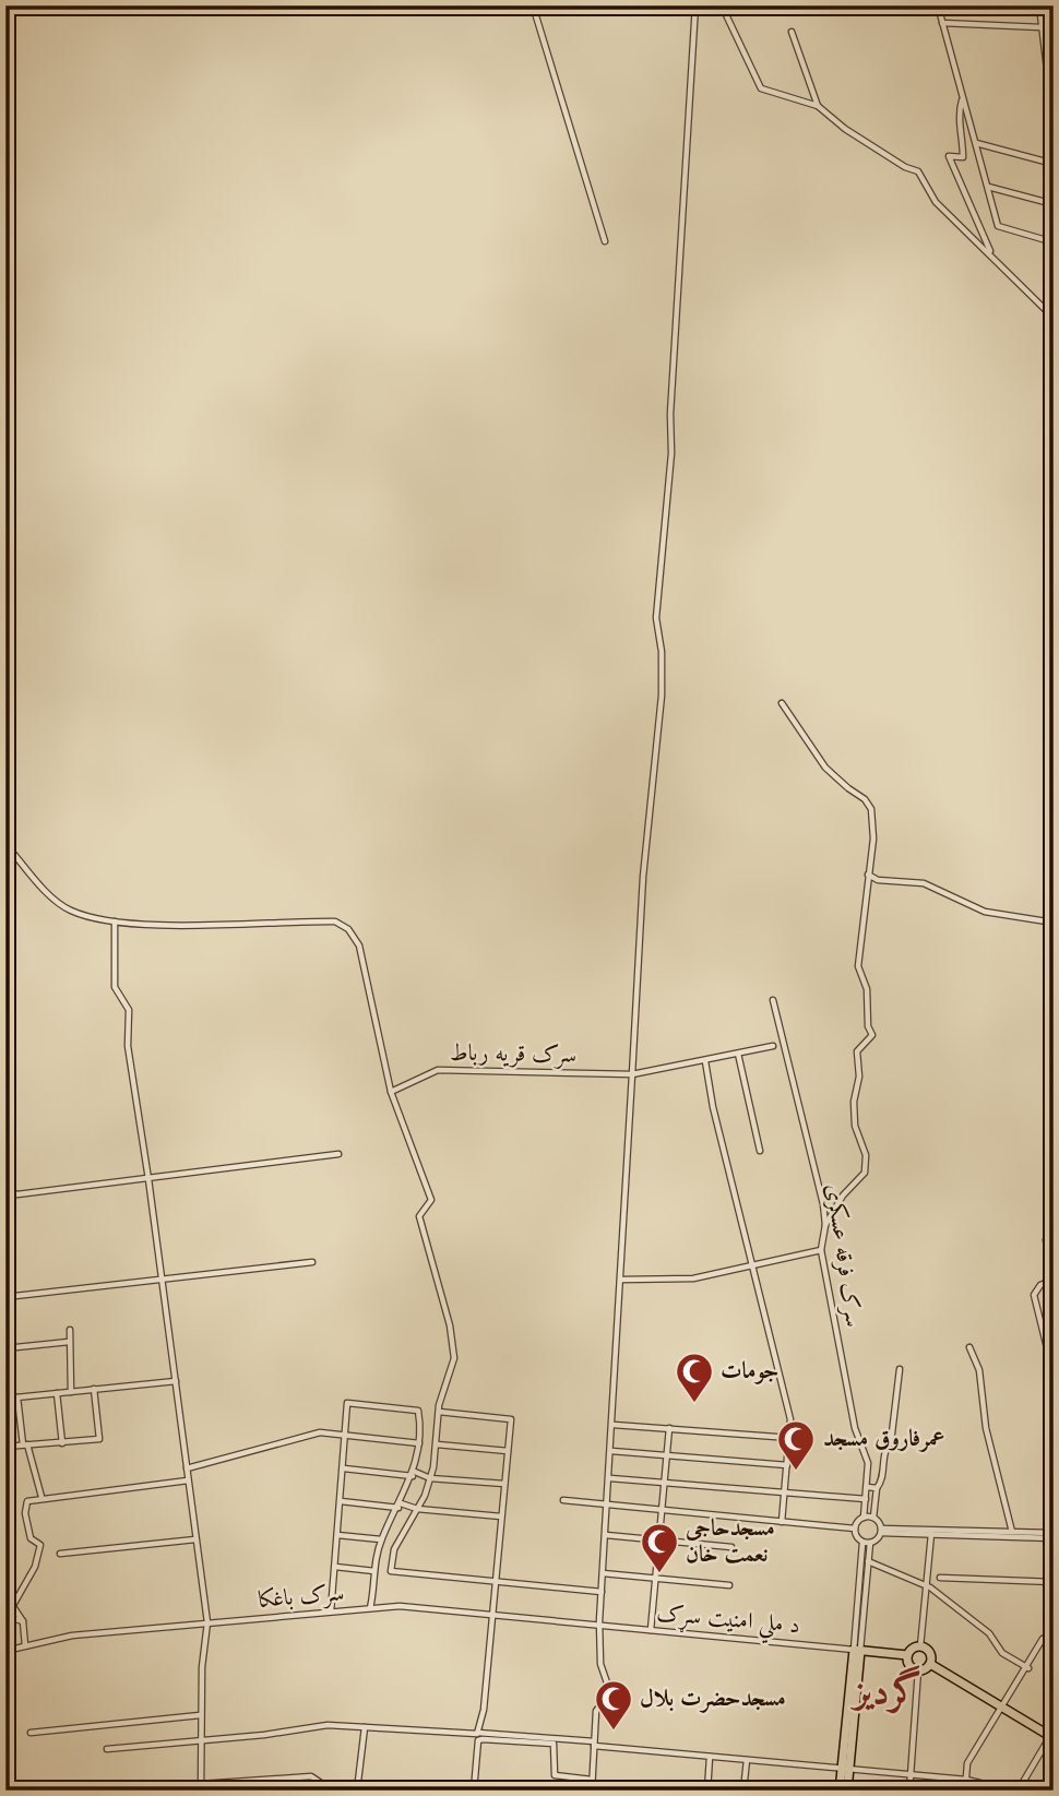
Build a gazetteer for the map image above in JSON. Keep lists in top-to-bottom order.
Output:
{
  "streets": {
    "street": [
      "سرک قریه رباط",
      "سرک فرقه عسکری",
      "سرک باغکا",
      "د ملي امنیت سړک"
    ]
  },
  "crossings": [
    ["سرک باغکا", "د ملي امنیت سړک"]
  ],
  "districts": ["گردیز"],
  "places": {
    "mosque": [
      "جومات",
      "عمرفاروق مسجد",
      "مسجدحاجی نعمت خان",
      "مسجدحضرت بلال"
    ]
  }
}
